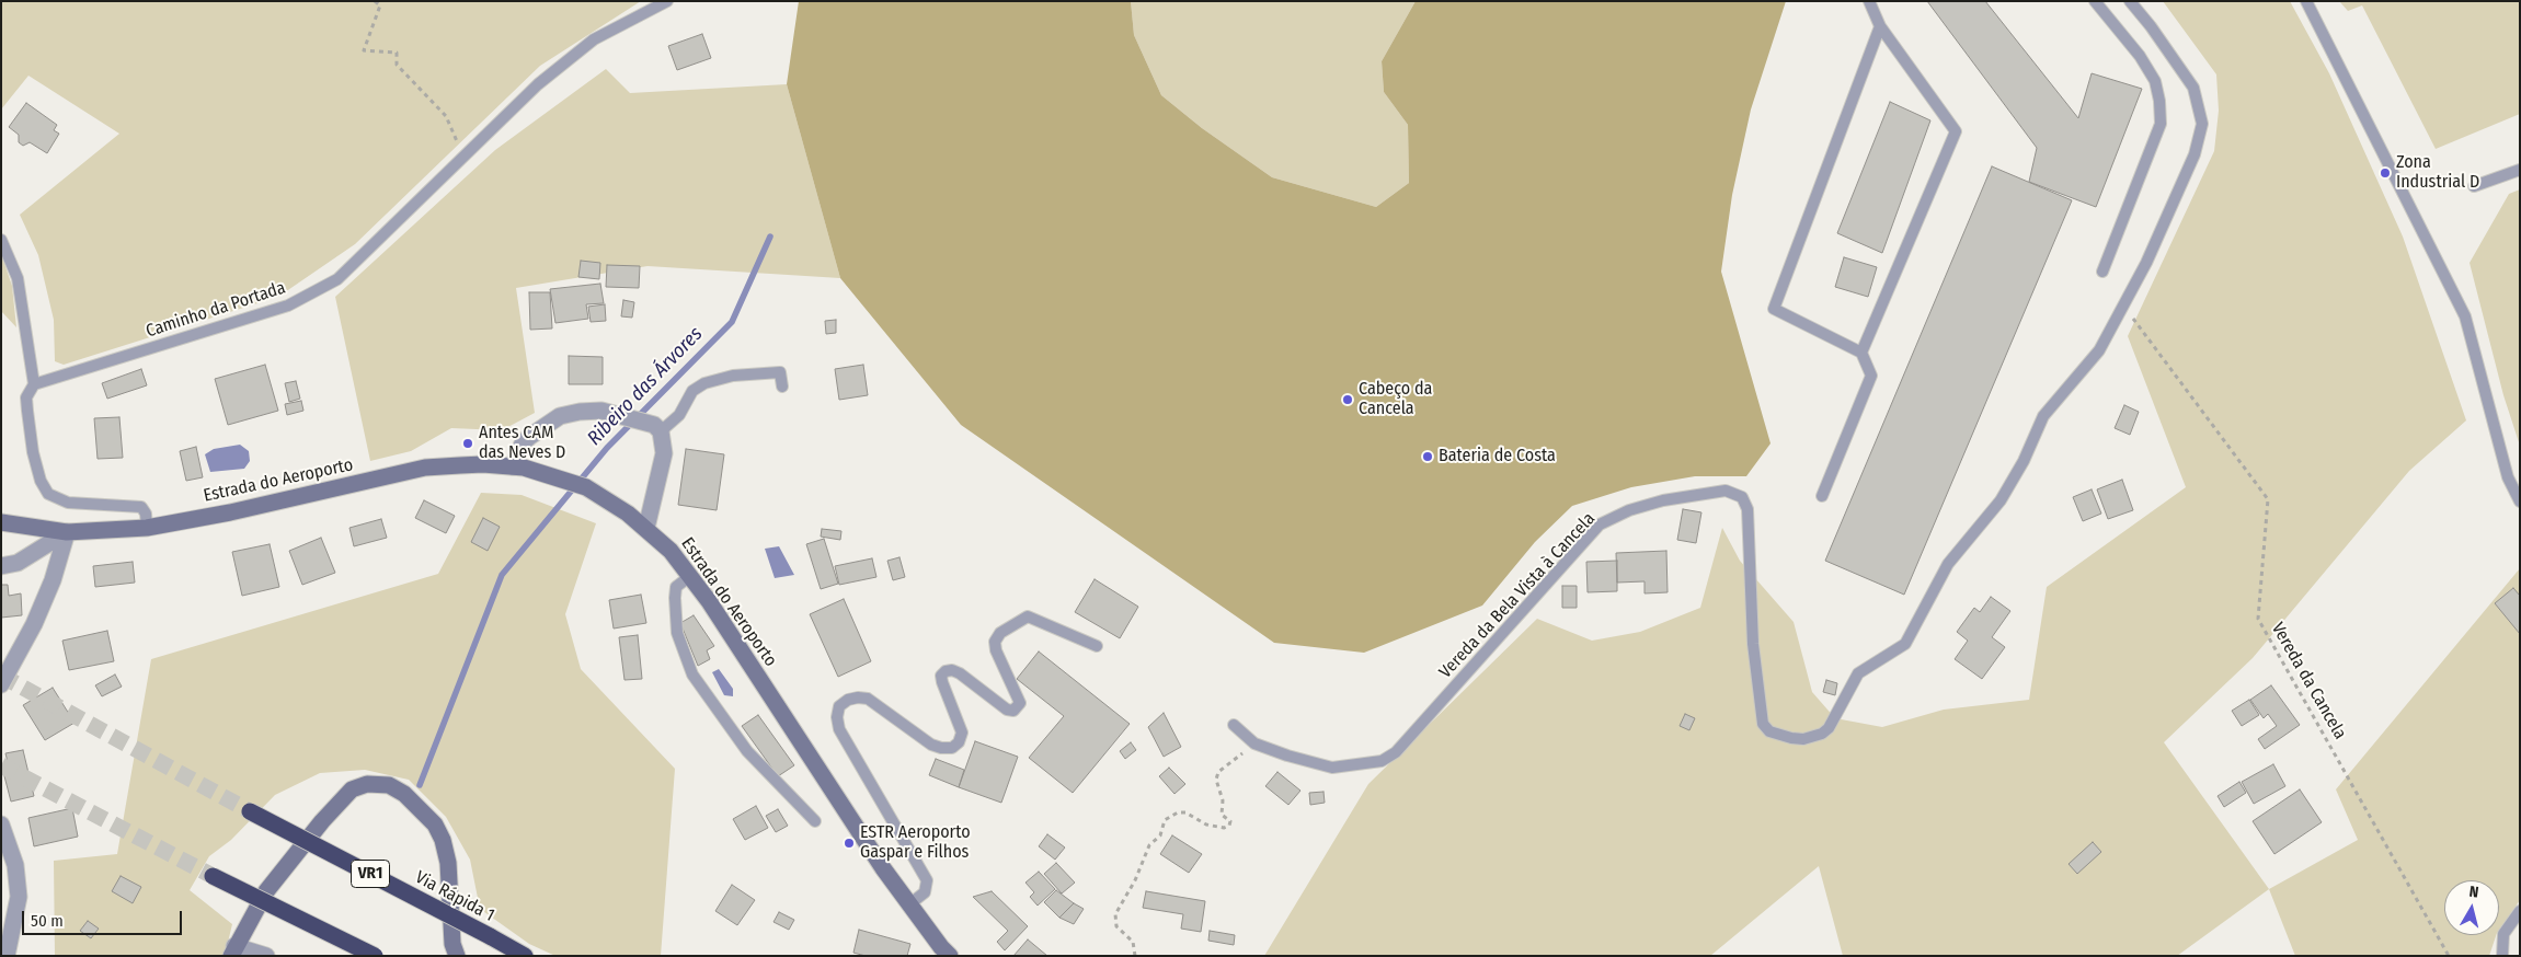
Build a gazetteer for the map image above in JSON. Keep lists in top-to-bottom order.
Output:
{
  "streets": {
    "highway": ["VR1", "Via Rápida 1"],
    "main road": ["Estrada do Aeroporto"],
    "lane": ["Caminho da Portada", "Vereda da Bela Vista à Cancela"],
    "path": ["Vereda da Cancela"]
  },
  "crossings": [
    ["Vereda da Bela Vista à Cancela", "Vereda da Cancela"]
  ],
  "water": ["Ribeiro das Árvores"],
  "places": [
    "Zona Industrial D",
    "Cabeço da Cancela",
    "Antes CAM das Neves D",
    "Bateria de Costa",
    "ESTR Aeroporto Gaspar e Filhos"
  ],
  "scale_bar": "50 m",
  "north": "top"
}
